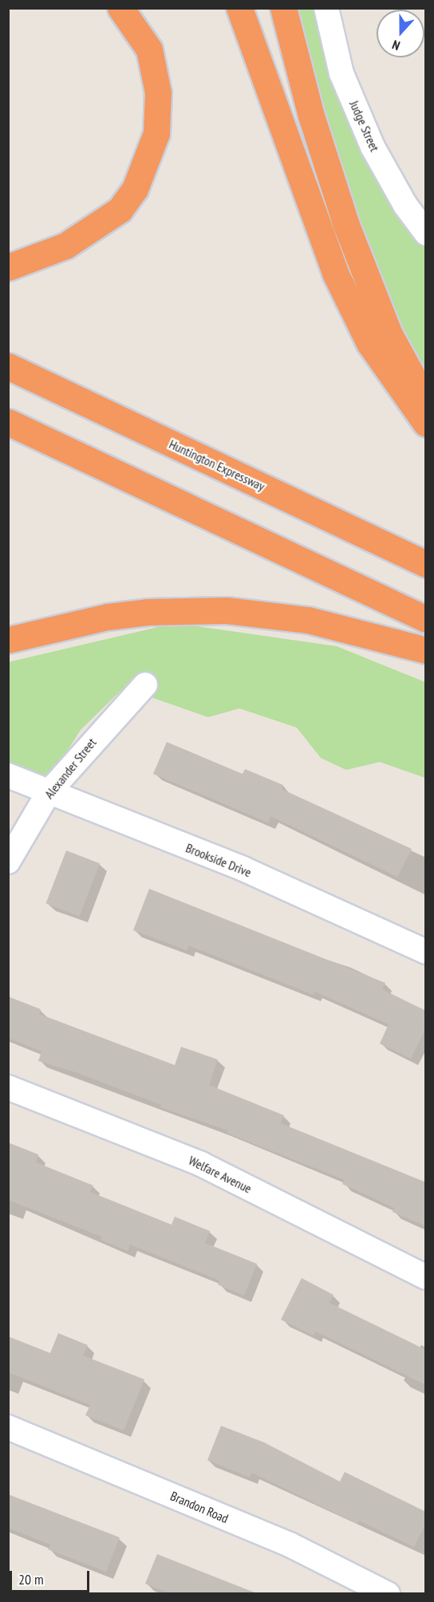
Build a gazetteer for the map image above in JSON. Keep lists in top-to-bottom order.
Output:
{
  "streets": {
    "highway": ["Huntington Expressway"],
    "street": [
      "Judge Street",
      "Alexander Street",
      "Brookside Drive",
      "Welfare Avenue",
      "Brandon Road"
    ]
  },
  "crossings": [
    ["Alexander Street", "Brookside Drive"]
  ],
  "scale_bar": "20 m",
  "north": "bottom"
}
